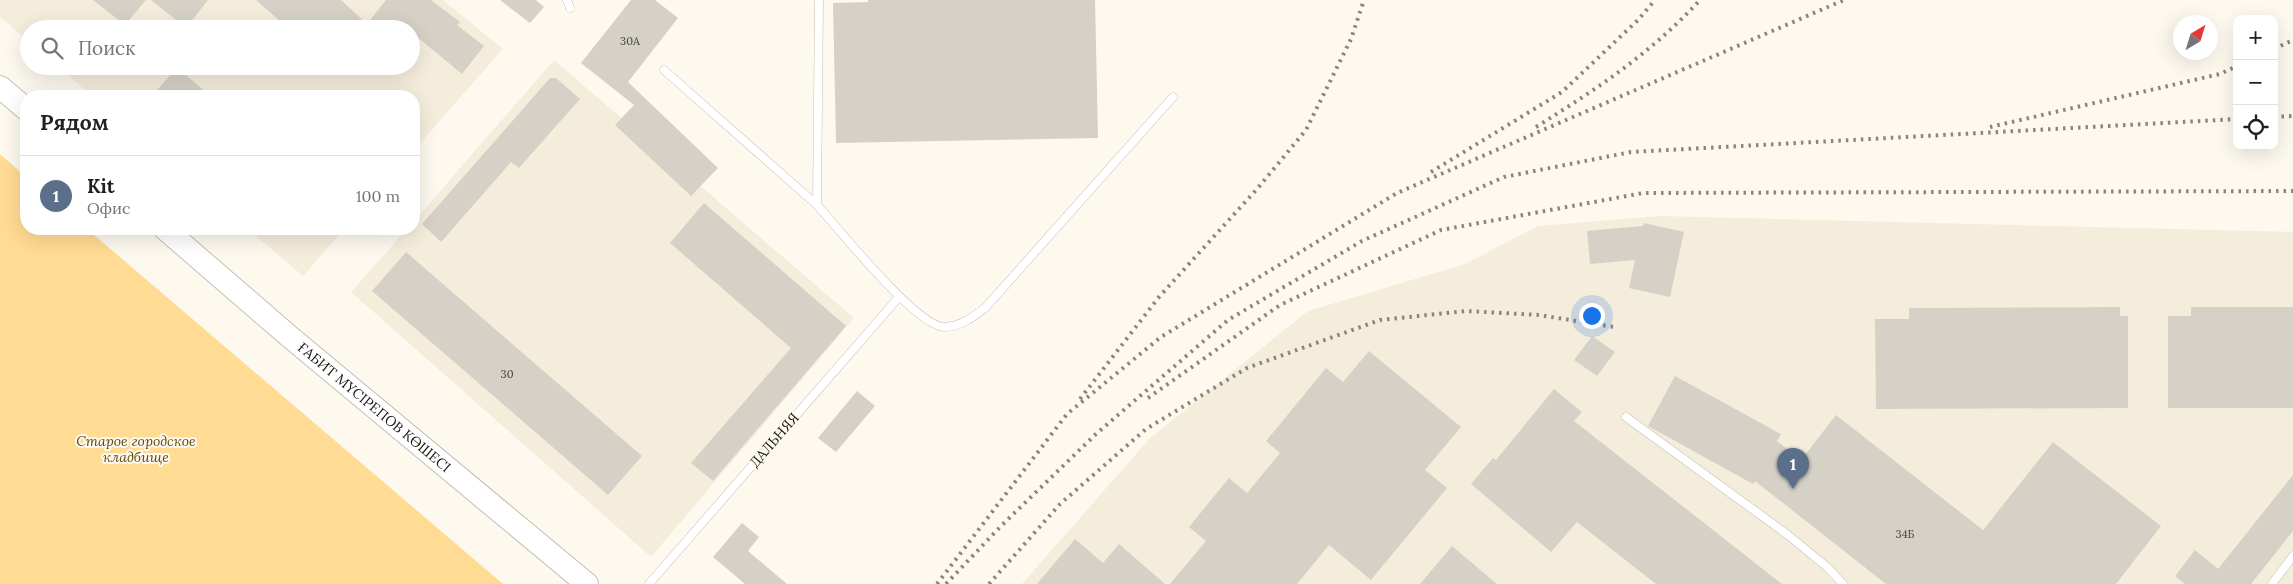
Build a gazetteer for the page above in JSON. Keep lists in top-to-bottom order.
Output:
{
  "streets": {
    "main road": ["ҒАБИТ МҮСІРЕПОВ КӨШЕСІ"],
    "lane": ["ДАЛЬНЯЯ"]
  },
  "parks": ["Старое городское кладбище"],
  "house_numbers": ["30А", "30", "34Б"],
  "north": "top right",
  "page": {
    "map_buttons": ["+", "−"],
    "search": "Поиск",
    "heading": "Рядом",
    "list": [
      {
        "mark": "1",
        "name": "Kit",
        "note": "Офис",
        "value": "100 m"
      }
    ],
    "pins": "1"
  }
}
